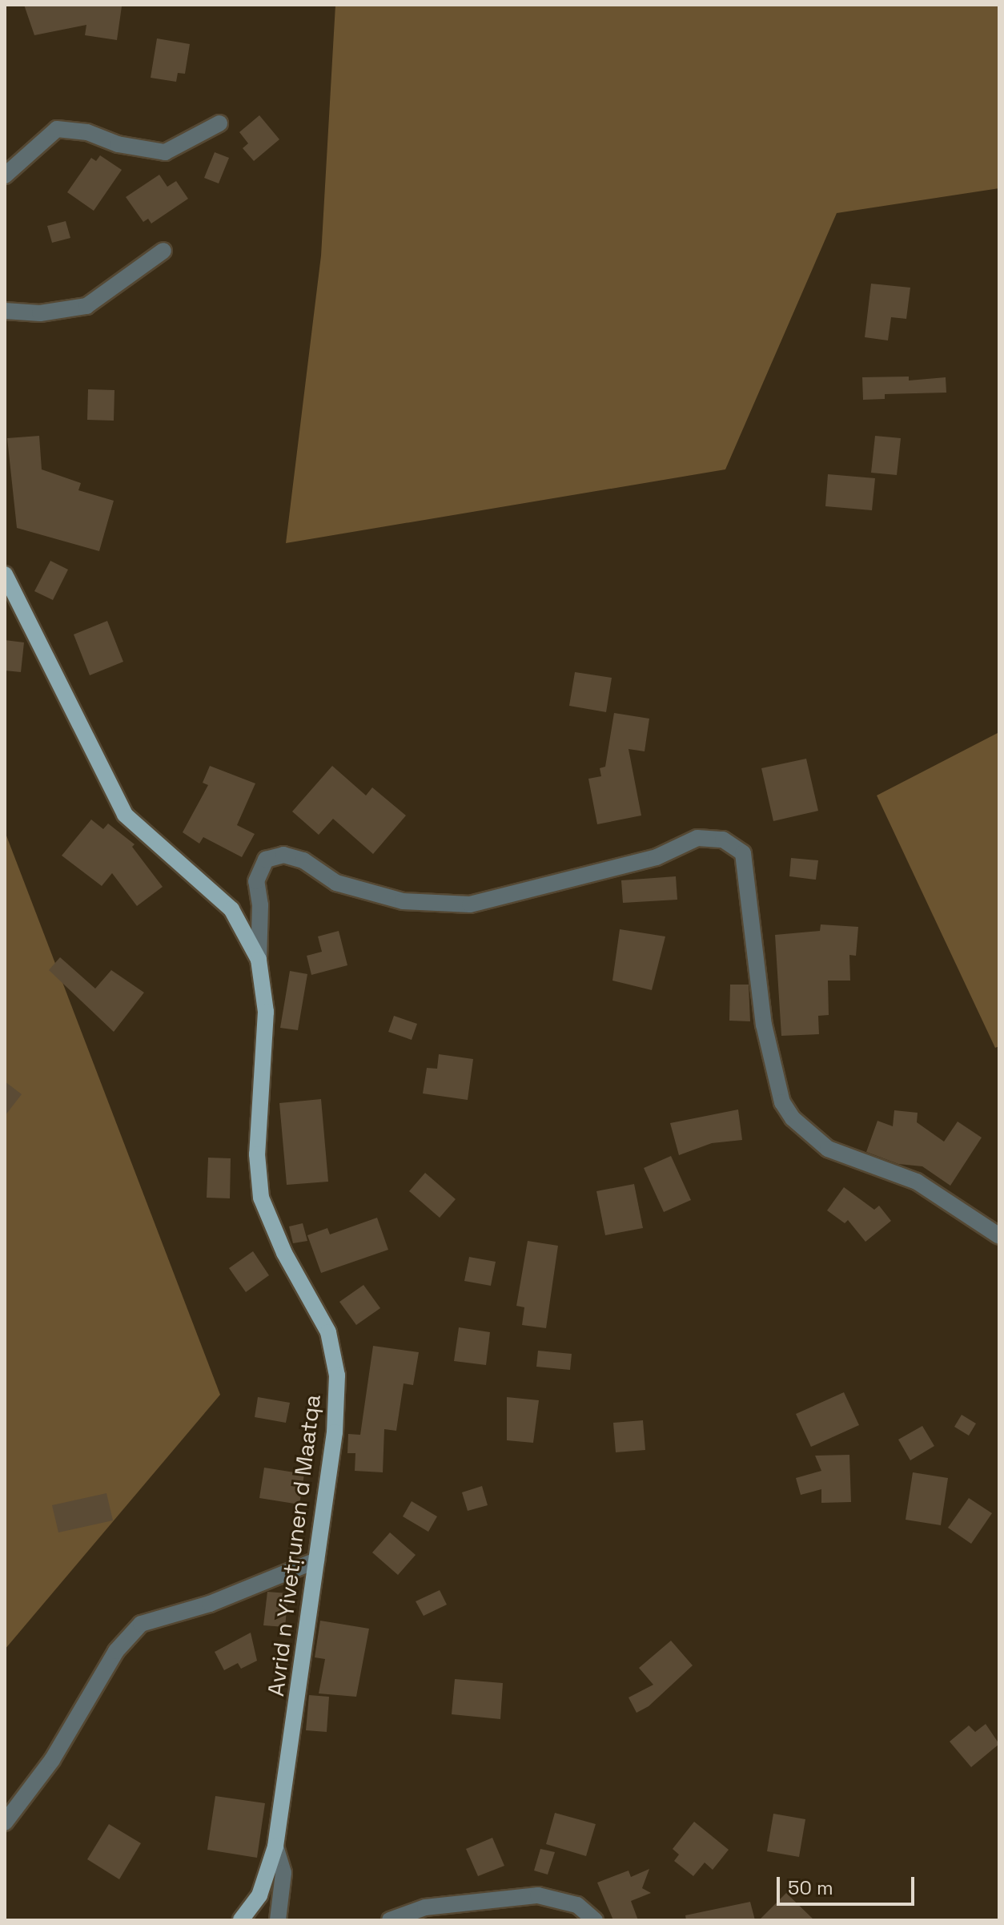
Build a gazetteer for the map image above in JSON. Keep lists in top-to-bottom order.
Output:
{
  "streets": {
    "main road": ["Avrid n Yivetṛunen d Maatqa"]
  },
  "scale_bar": "50 m"
}
